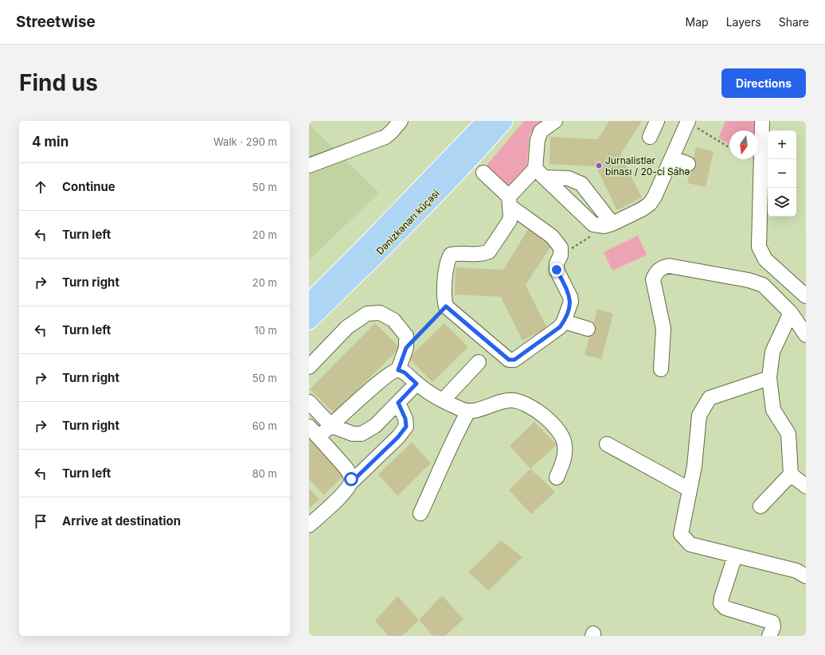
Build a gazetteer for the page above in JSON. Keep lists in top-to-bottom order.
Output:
{
  "streets": {
    "highway": ["Dənizkənarı küçəsi"]
  },
  "places": ["Jurnalistlər binası / 20-ci Sahə"],
  "north": "bottom",
  "page": {
    "header": "Streetwise",
    "nav": ["Map", "Layers", "Share"],
    "buttons": "Directions",
    "title": "Find us",
    "heading": ["4 min", "Walk · 290 m"],
    "map_buttons": ["+", "−"],
    "list": [
      ["Continue", "50 m"],
      ["Turn left", "20 m"],
      ["Turn right", "20 m"],
      ["Turn left", "10 m"],
      ["Turn right", "50 m"],
      ["Turn right", "60 m"],
      ["Turn left", "80 m"],
      "Arrive at destination"
    ]
  }
}
